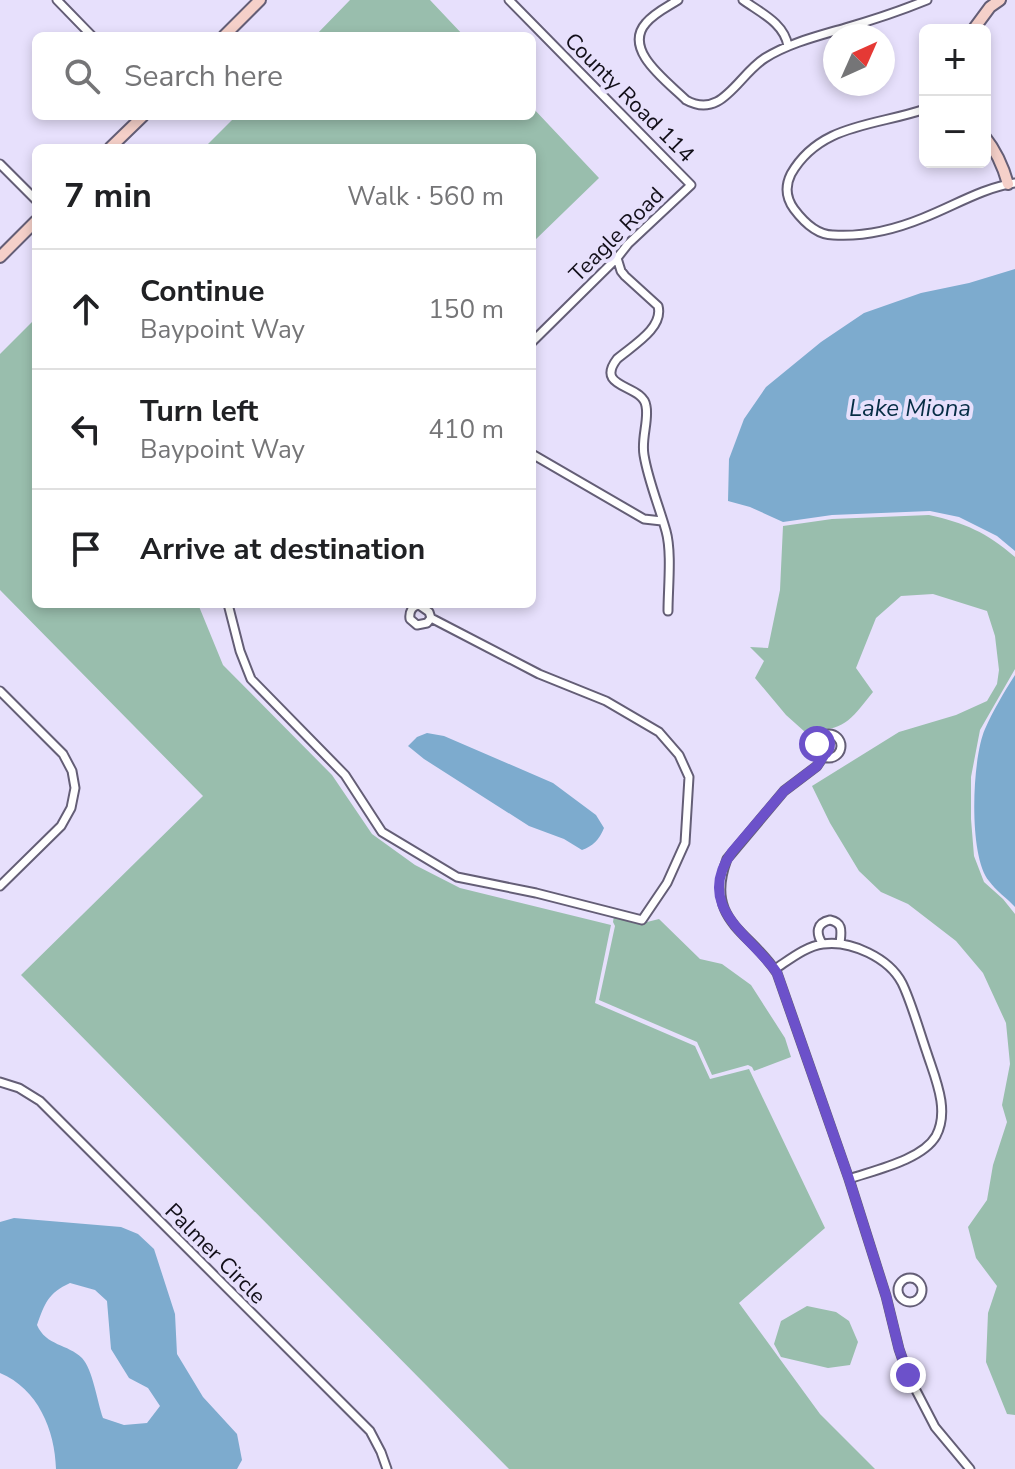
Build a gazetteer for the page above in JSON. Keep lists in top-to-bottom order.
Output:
{
  "streets": {
    "street": ["County Road 114", "Teagle Road", "Palmer Circle"]
  },
  "crossings": [
    ["County Road 114", "Teagle Road"]
  ],
  "water": ["Lake Miona"],
  "north": "top right",
  "page": {
    "map_buttons": ["+", "−"],
    "search": "Search here",
    "heading": ["7 min", "Walk · 560 m"],
    "list": [
      ["Continue", "Baypoint Way", "150 m"],
      ["Turn left", "Baypoint Way", "410 m"],
      "Arrive at destination"
    ]
  }
}
